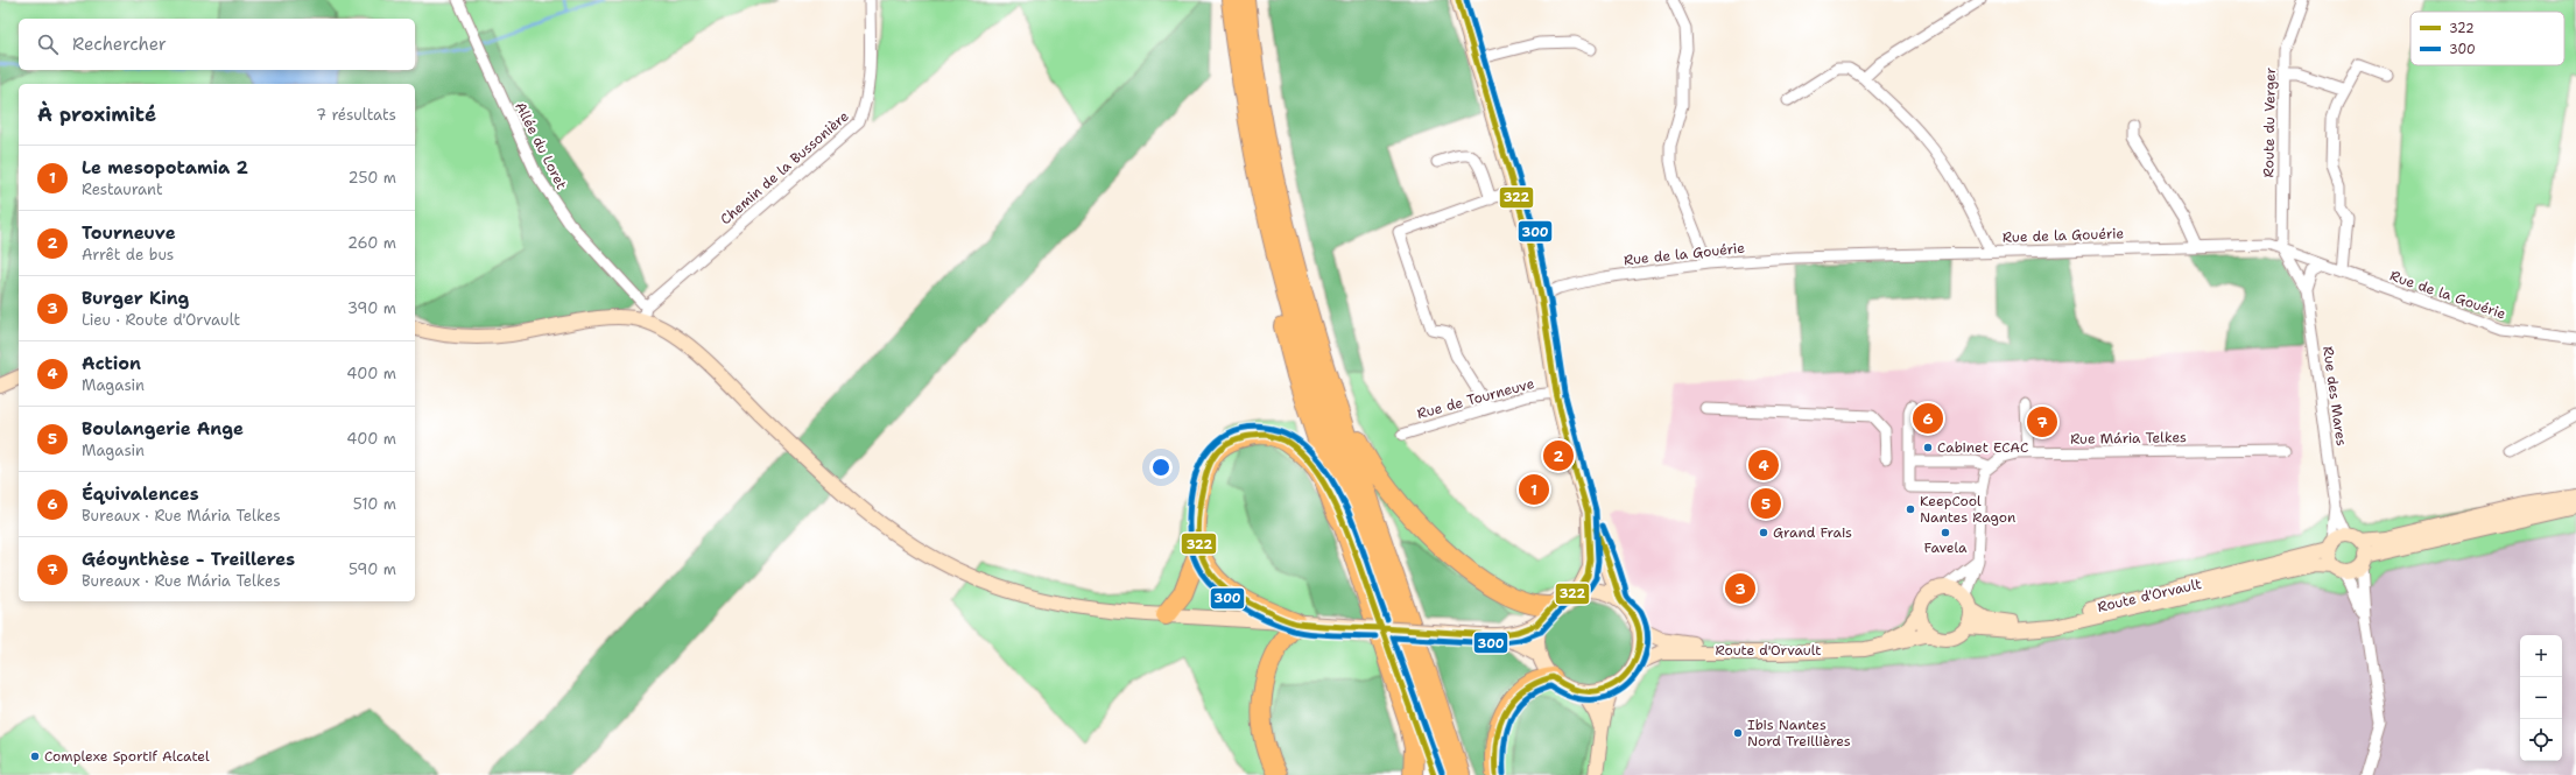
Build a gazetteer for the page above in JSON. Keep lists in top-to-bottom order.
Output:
{
  "streets": {
    "street": [
      "Route du Verger",
      "Allée du Loret",
      "Chemin de la Bussonière",
      "Rue de la Gouérie",
      "Rue des Mares",
      "Rue de Tourneuve",
      "Rue Mária Telkes",
      "Route d'Orvault"
    ]
  },
  "crossings": [
    ["Route du Verger", "Rue de la Gouérie"],
    ["Route du Verger", "Rue des Mares"],
    ["Allée du Loret", "Chemin de la Bussonière"],
    ["Rue de la Gouérie", "Rue des Mares"],
    ["Rue des Mares", "Route d'Orvault"]
  ],
  "places": [
    "Cabinet ECAC",
    "KeepCool Nantes Ragon",
    "Grand Frais",
    "Favela",
    "Ibis Nantes Nord Treillières",
    "Complexe Sportif Alcatel"
  ],
  "lines": ["transit line 322", "transit line 300"],
  "legend": ["322", "300"],
  "page": {
    "search": "Rechercher",
    "heading": ["À proximité", "7 résultats"],
    "list": [
      {
        "mark": "1",
        "name": "Le mesopotamia 2",
        "note": "Restaurant",
        "value": "250 m"
      },
      {
        "mark": "2",
        "name": "Tourneuve",
        "note": "Arrêt de bus",
        "value": "260 m"
      },
      {
        "mark": "3",
        "name": "Burger King",
        "note": "Lieu · Route d'Orvault",
        "value": "390 m"
      },
      {
        "mark": "4",
        "name": "Action",
        "note": "Magasin",
        "value": "400 m"
      },
      {
        "mark": "5",
        "name": "Boulangerie Ange",
        "note": "Magasin",
        "value": "400 m"
      },
      {
        "mark": "6",
        "name": "Équivalences",
        "note": "Bureaux · Rue Mária Telkes",
        "value": "510 m"
      },
      {
        "mark": "7",
        "name": "Géoynthèse - Treilleres",
        "note": "Bureaux · Rue Mária Telkes",
        "value": "590 m"
      }
    ],
    "pins": [
      "6",
      "7",
      "2",
      "4",
      "1",
      "5",
      "3"
    ],
    "map_buttons": ["+", "−"]
  }
}
